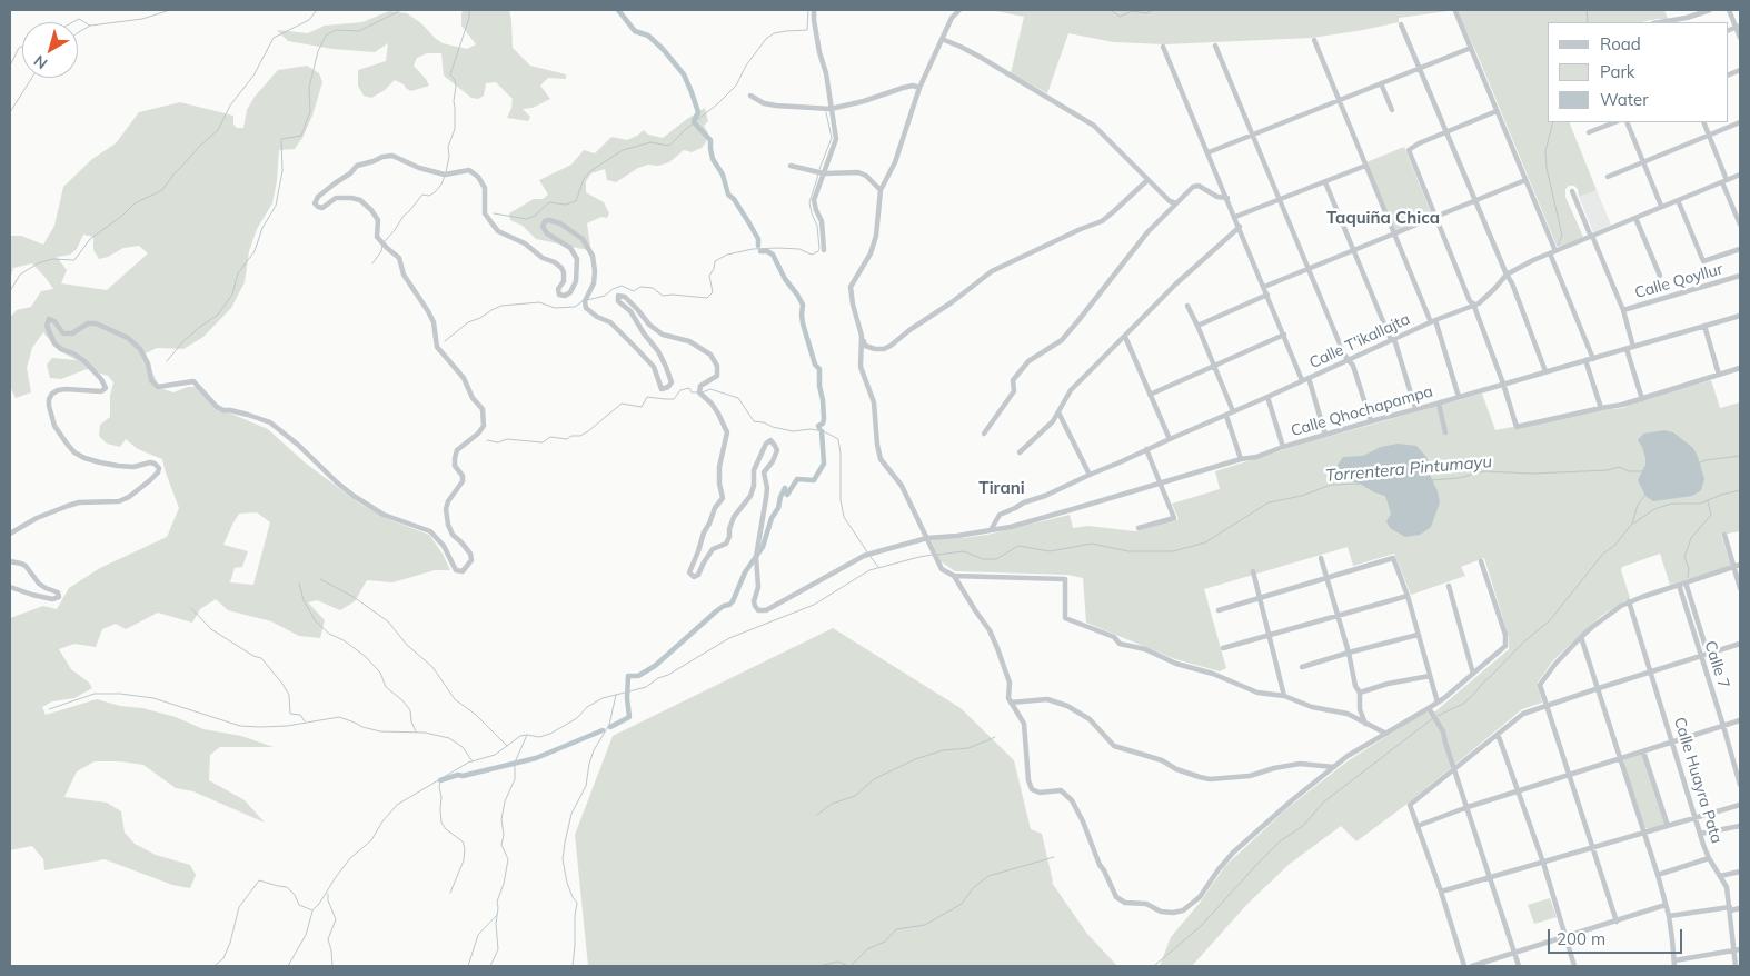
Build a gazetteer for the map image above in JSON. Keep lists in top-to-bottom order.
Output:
{
  "streets": {
    "street": [
      "Calle Qoyllur",
      "Calle T'ikallajta",
      "Calle Qhochapampa",
      "Calle 7",
      "Calle Huayra Pata"
    ]
  },
  "crossings": [
    ["Calle T'ikallajta", "Calle Qhochapampa"]
  ],
  "districts": ["Taquiña Chica", "Tirani"],
  "water": ["Torrentera Pintumayu"],
  "legend": ["Road", "Park", "Water"],
  "scale_bar": "200 m",
  "north": "bottom left"
}
